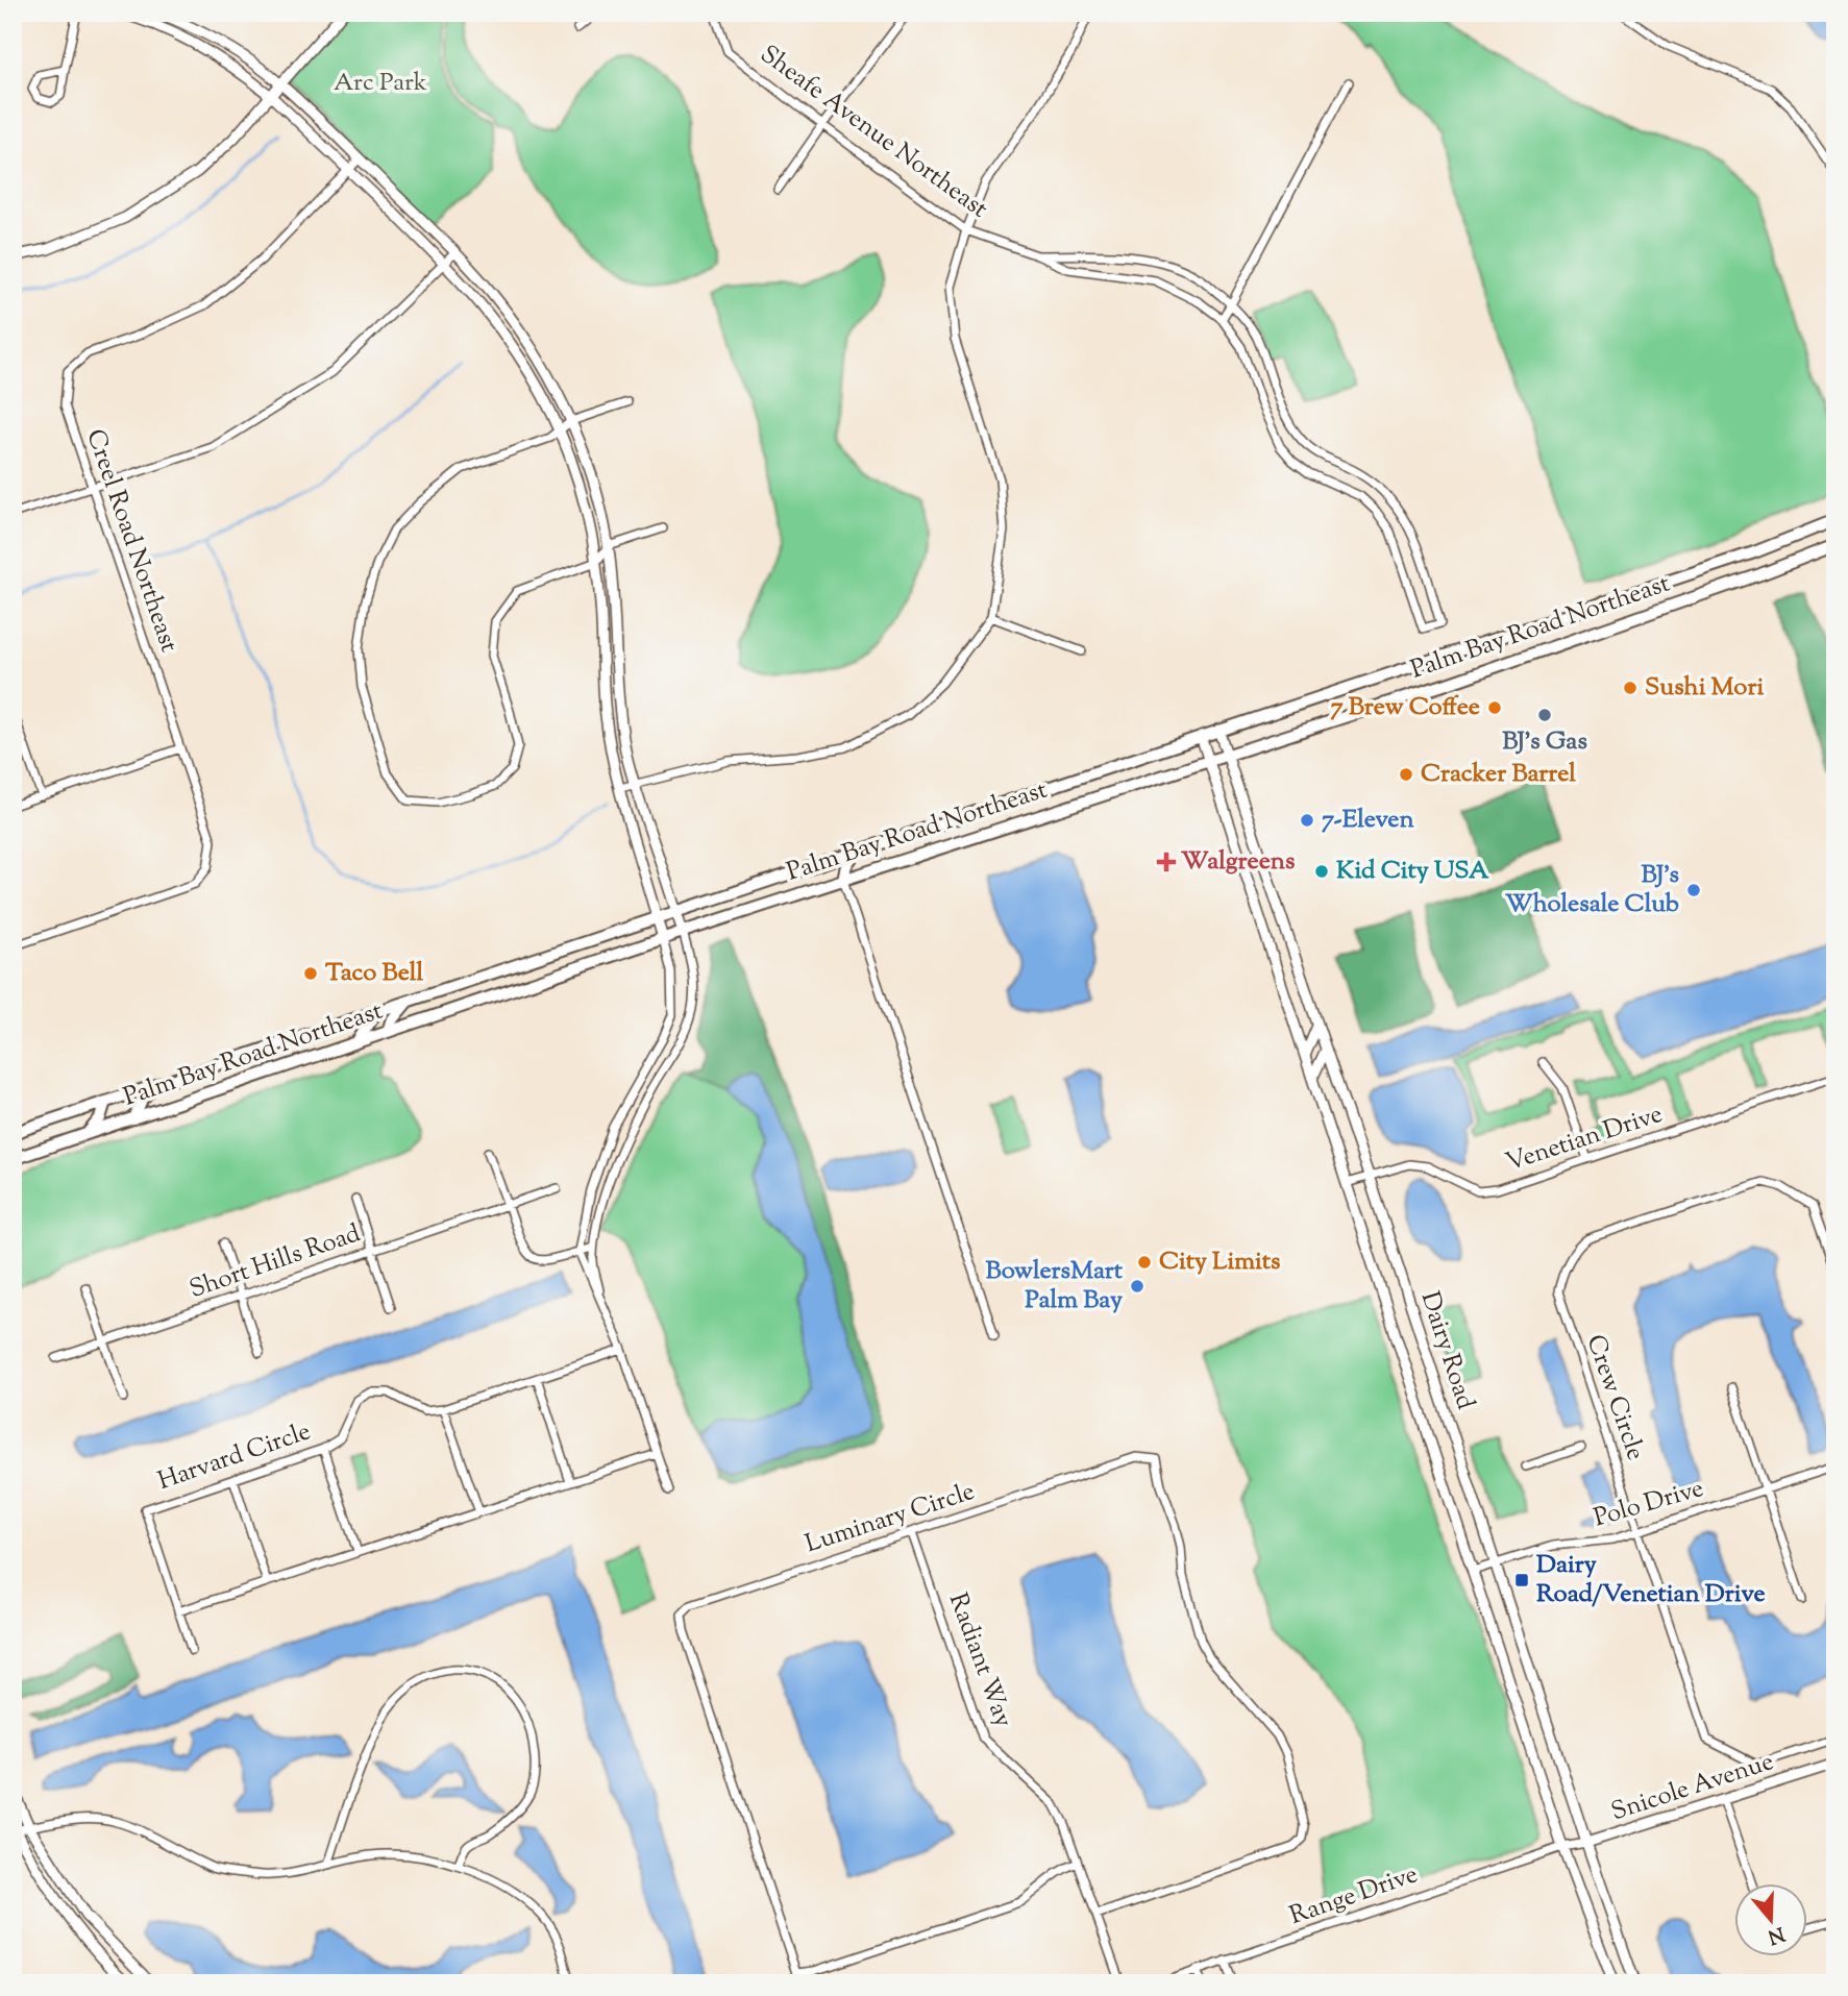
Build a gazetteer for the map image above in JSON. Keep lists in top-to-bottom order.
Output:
{
  "streets": {
    "main road": ["Palm Bay Road Northeast"],
    "street": [
      "Sheafe Avenue Northeast",
      "Creel Road Northeast",
      "Venetian Drive",
      "Short Hills Road",
      "Dairy Road",
      "Crew Circle",
      "Harvard Circle",
      "Polo Drive",
      "Luminary Circle",
      "Radiant Way",
      "Snicole Avenue",
      "Range Drive"
    ]
  },
  "crossings": [
    ["Palm Bay Road Northeast", "Dairy Road"],
    ["Venetian Drive", "Dairy Road"],
    ["Dairy Road", "Polo Drive"],
    ["Dairy Road", "Snicole Avenue"],
    ["Dairy Road", "Range Drive"],
    ["Crew Circle", "Polo Drive"],
    ["Luminary Circle", "Radiant Way"],
    ["Snicole Avenue", "Range Drive"]
  ],
  "parks": ["Arc Park"],
  "places": {
    "other": [
      "Sushi Mori",
      "7 Brew Coffee",
      "BJ's Gas",
      "Cracker Barrel",
      "7-Eleven",
      "Kid City USA",
      "BJ's Wholesale Club",
      "Taco Bell",
      "City Limits",
      "BowlersMart Palm Bay"
    ],
    "health": ["Walgreens"],
    "transit": ["Dairy Road/Venetian Drive"]
  },
  "north": "bottom"
}
